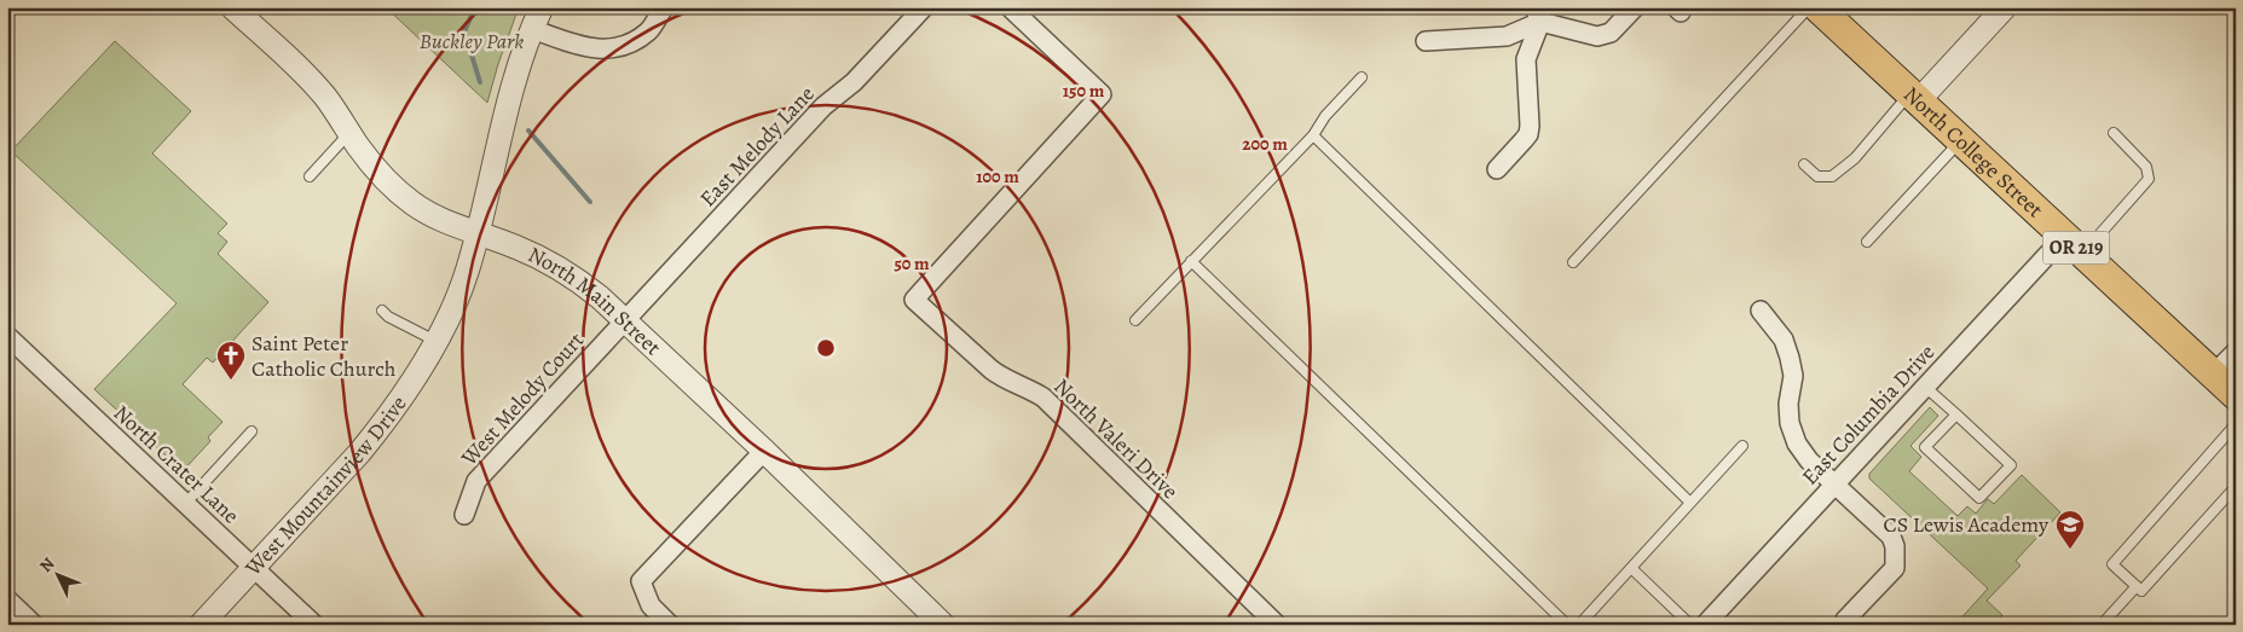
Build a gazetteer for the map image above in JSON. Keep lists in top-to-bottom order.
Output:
{
  "streets": {
    "main road": ["North College Street", "OR 219"],
    "street": [
      "East Melody Lane",
      "North Main Street",
      "West Melody Court",
      "East Columbia Drive",
      "North Valeri Drive",
      "North Crater Lane",
      "West Mountainview Drive"
    ]
  },
  "crossings": [
    ["East Melody Lane", "North Main Street"],
    ["East Melody Lane", "West Melody Court"],
    ["North College Street", "East Columbia Drive"],
    ["North Main Street", "West Melody Court"],
    ["North Main Street", "West Mountainview Drive"],
    ["North Crater Lane", "West Mountainview Drive"]
  ],
  "parks": ["Buckley Park"],
  "places": {
    "church": ["Saint Peter Catholic Church"],
    "school or university": ["CS Lewis Academy"]
  },
  "north": "top left",
  "rings": [
    "150 m",
    "200 m",
    "100 m",
    "50 m"
  ]
}
